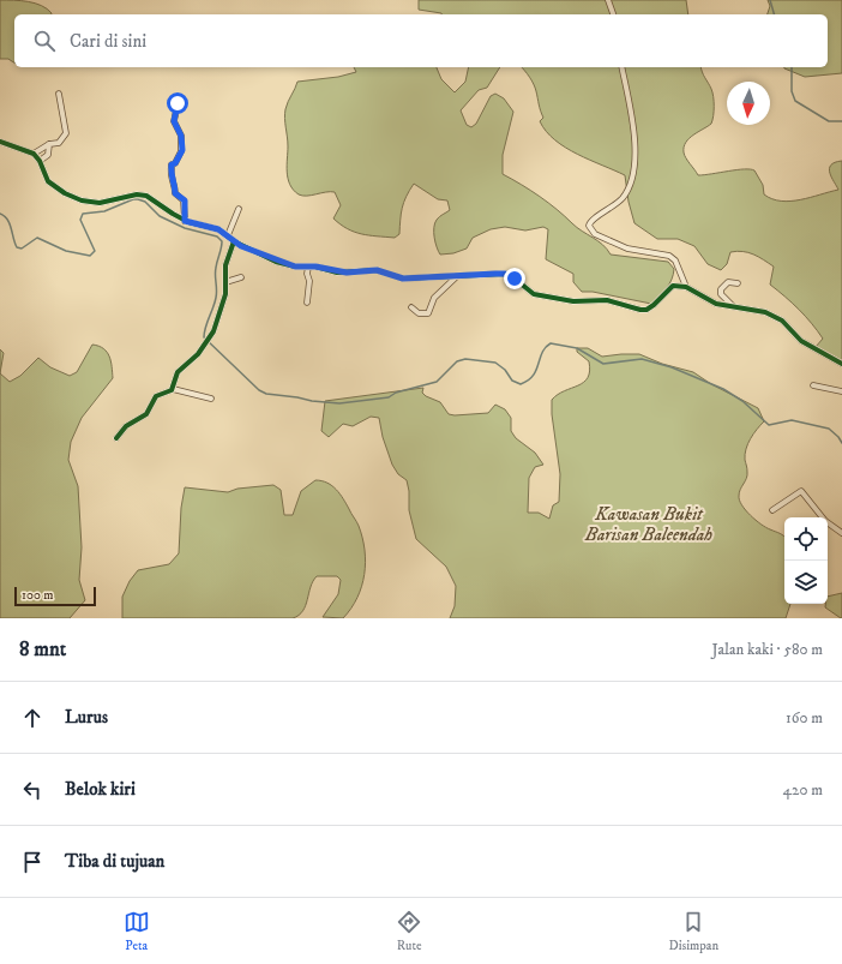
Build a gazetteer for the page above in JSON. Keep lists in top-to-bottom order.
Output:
{
  "parks": ["Kawasan Bukit Barisan Baleendah"],
  "scale_bar": "100 m",
  "north": "bottom",
  "page": {
    "search": "Cari di sini",
    "scale": "100 m",
    "heading": ["8 mnt", "Jalan kaki · 580 m"],
    "list": [
      ["Lurus", "160 m"],
      ["Belok kiri", "420 m"],
      "Tiba di tujuan"
    ],
    "nav": ["Peta", "Rute", "Disimpan"]
  }
}
